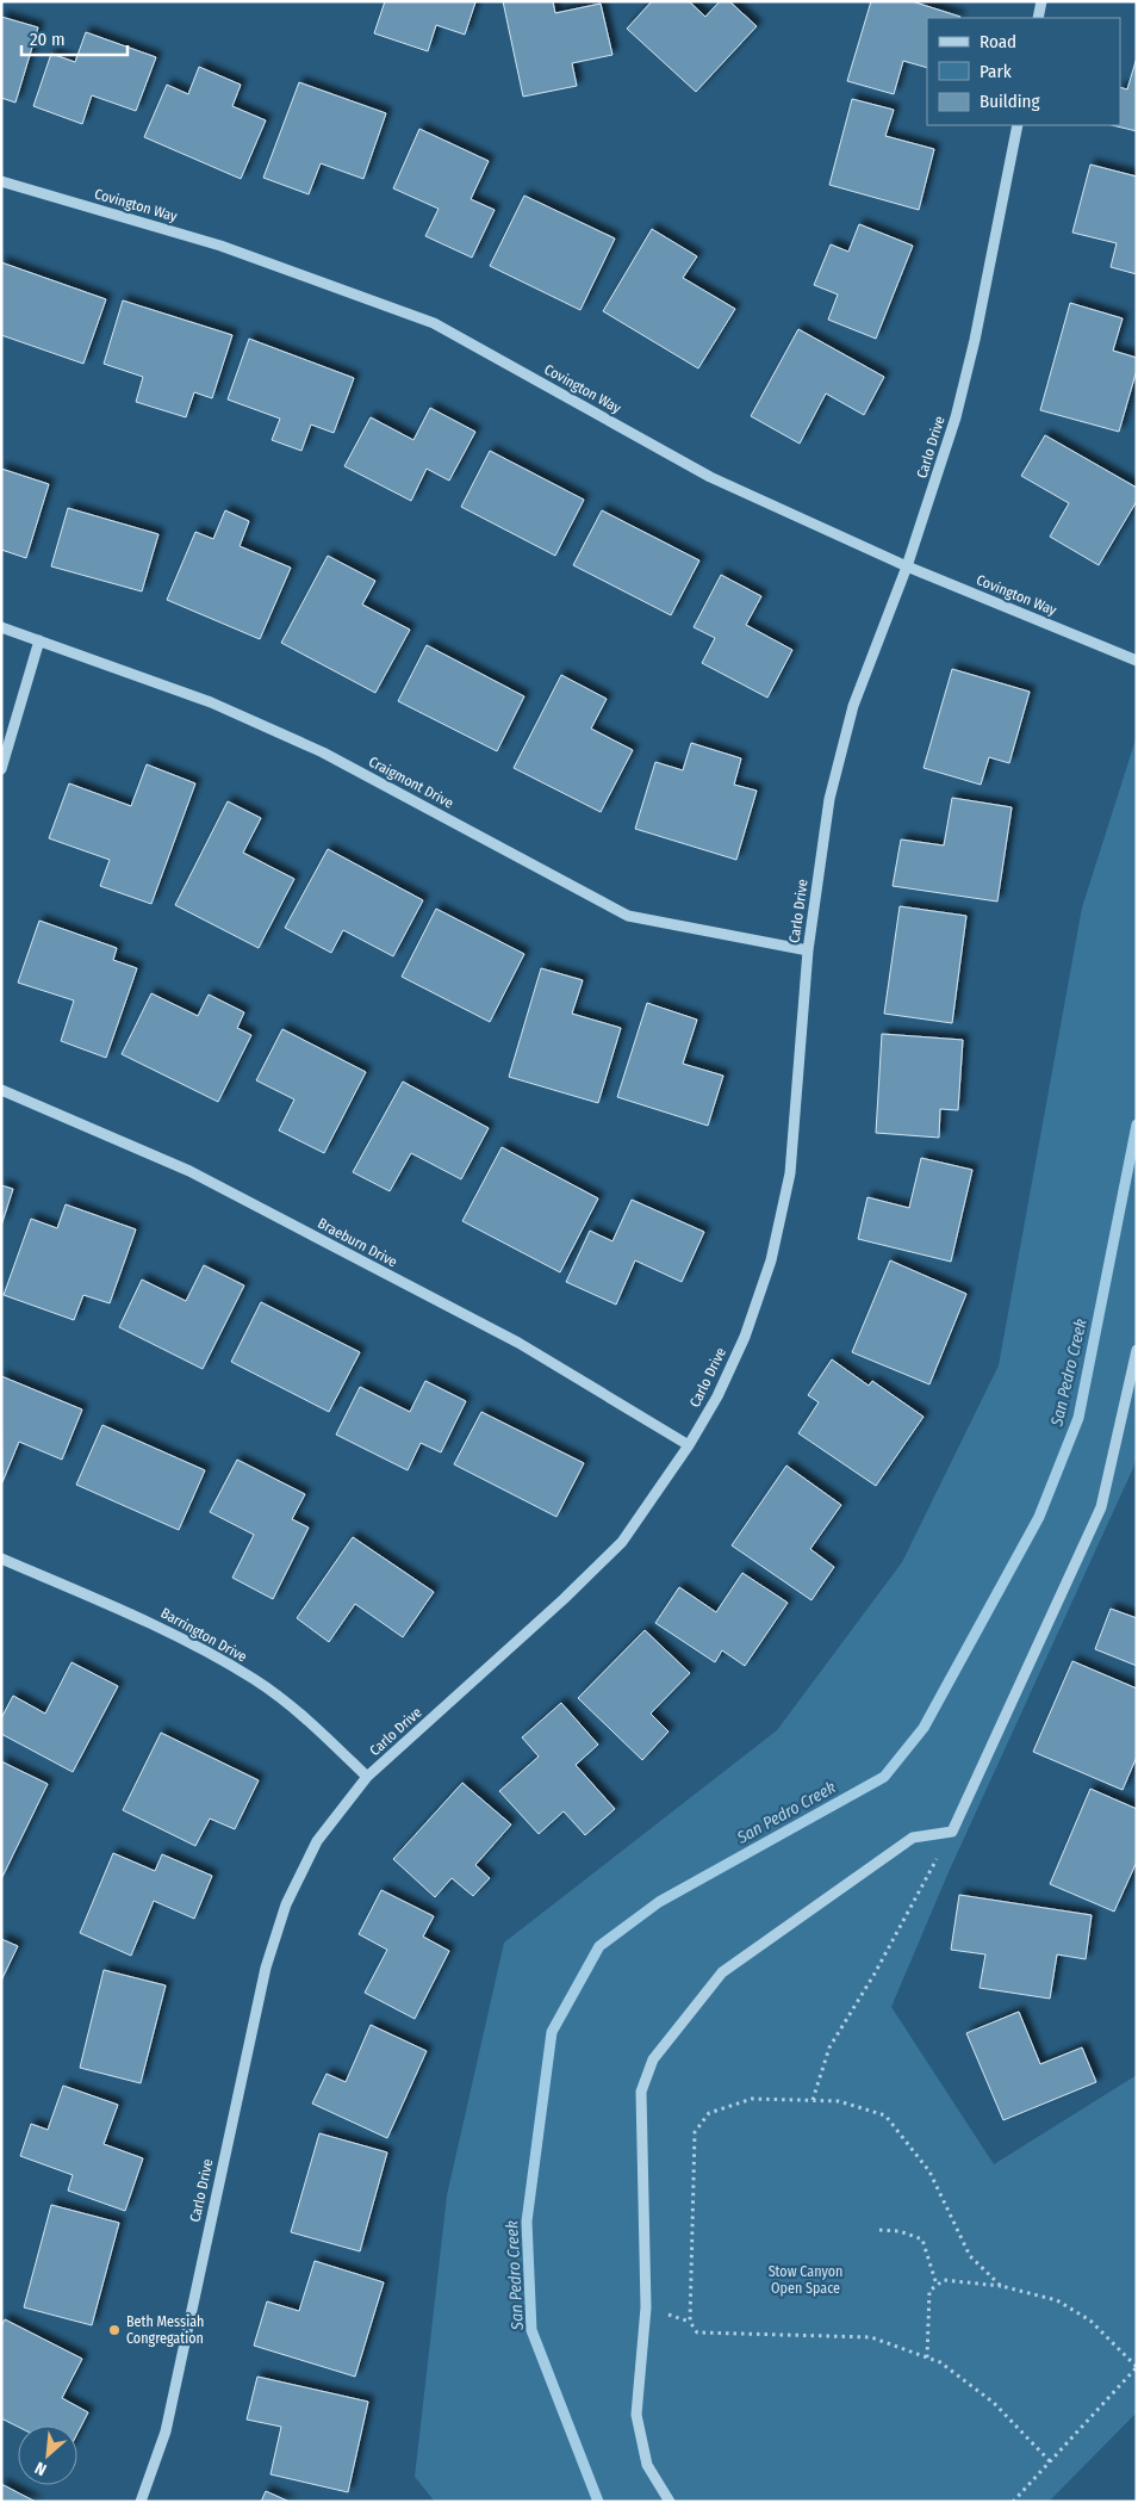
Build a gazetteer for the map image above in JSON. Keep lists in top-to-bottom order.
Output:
{
  "streets": {
    "street": [
      "Covington Way",
      "Carlo Drive",
      "Craigmont Drive",
      "Braeburn Drive",
      "Barrington Drive"
    ]
  },
  "crossings": [
    ["Covington Way", "Carlo Drive"],
    ["Carlo Drive", "Craigmont Drive"],
    ["Carlo Drive", "Braeburn Drive"],
    ["Carlo Drive", "Barrington Drive"]
  ],
  "water": ["San Pedro Creek"],
  "parks": ["Stow Canyon Open Space"],
  "places": ["Beth Messiah Congregation"],
  "legend": ["Road", "Park", "Building"],
  "scale_bar": "20 m",
  "north": "bottom left"
}
